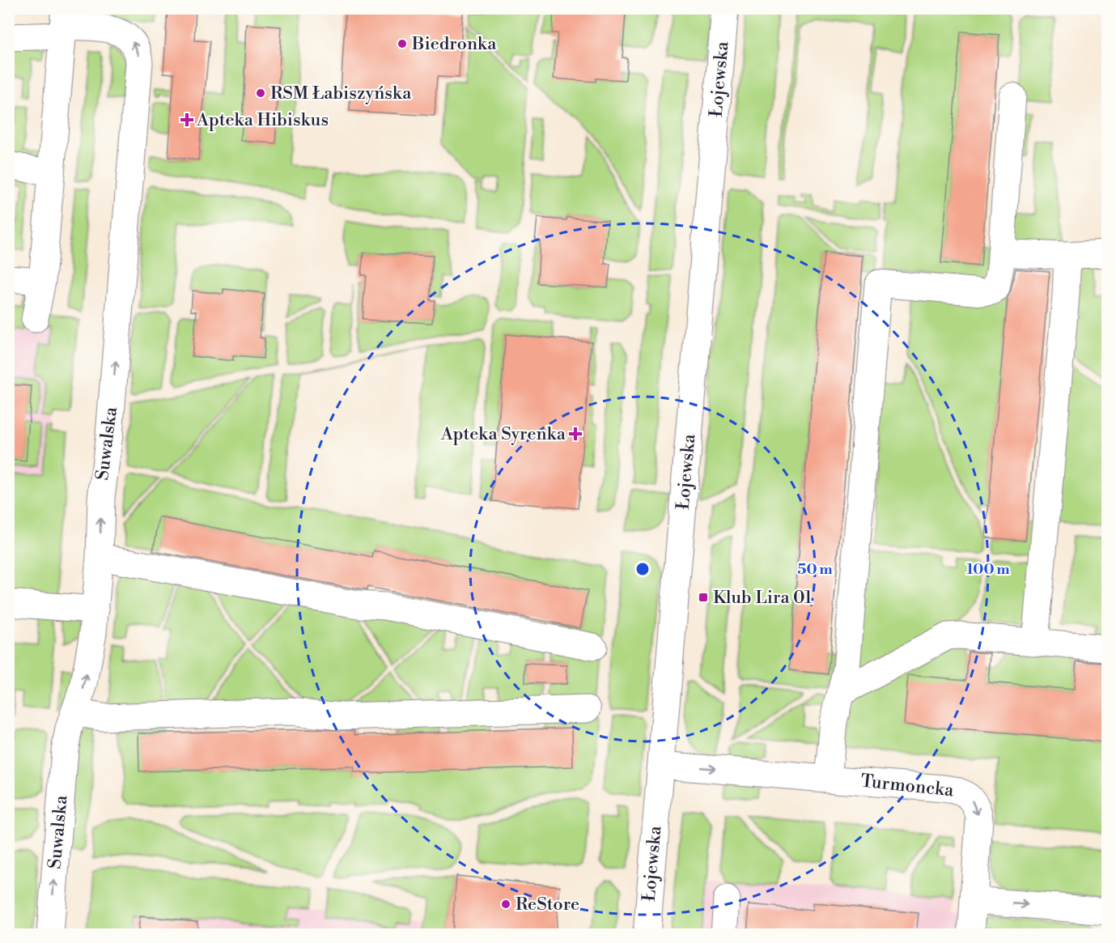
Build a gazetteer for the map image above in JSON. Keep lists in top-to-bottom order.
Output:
{
  "streets": {
    "street": ["Łojewska", "Suwalska", "Turmoncka"]
  },
  "crossings": [
    ["Łojewska", "Turmoncka"]
  ],
  "one_way": ["Turmoncka"],
  "places": {
    "other": ["Biedronka", "RSM Łabiszyńska", "ReStore"],
    "health": ["Apteka Hibiskus", "Apteka Syrenka"],
    "transit": ["Klub Lira 01"]
  },
  "rings": ["50 m", "100 m"]
}
